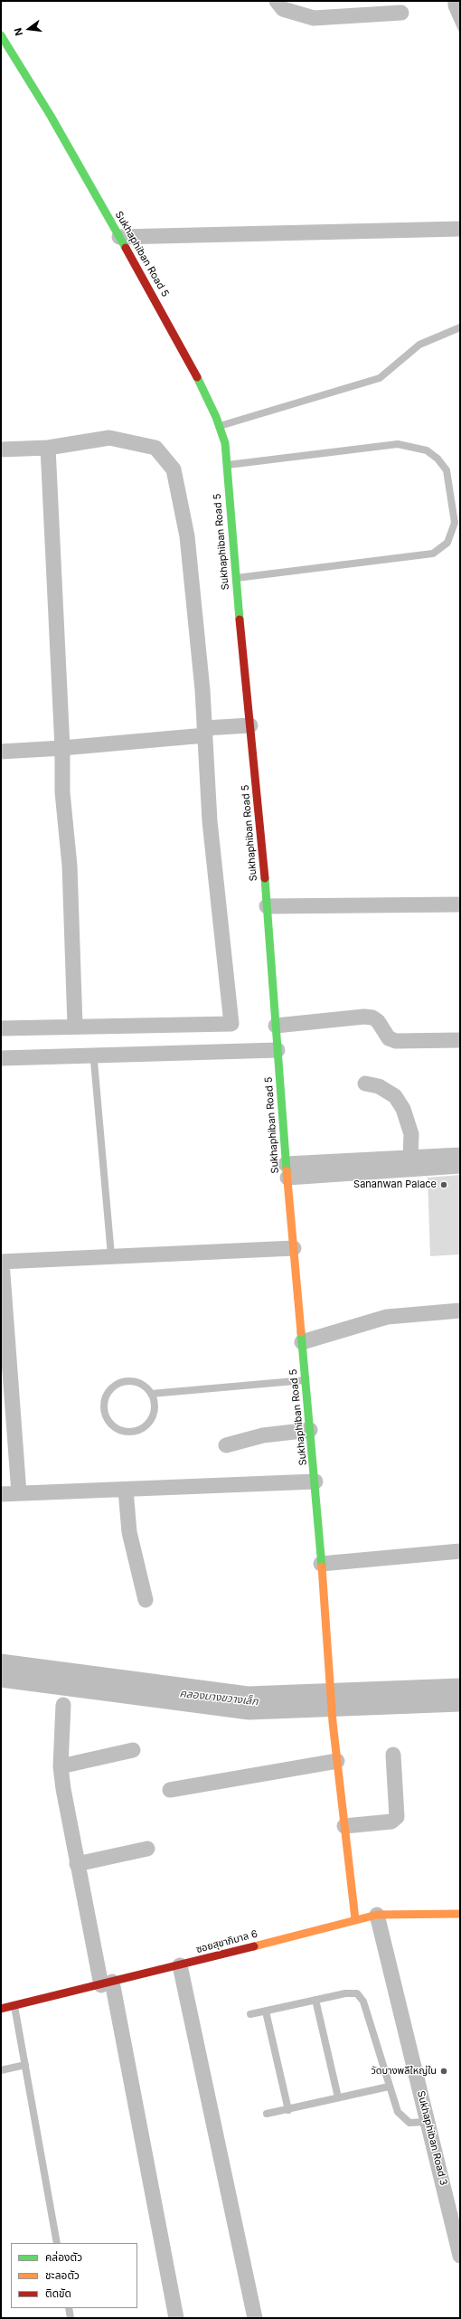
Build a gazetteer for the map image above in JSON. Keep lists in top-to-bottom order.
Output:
{
  "streets": {
    "street": ["Sukhaphiban Road 5", "ซอยสุขาภิบาล 6", "Sukhaphiban Road 3"]
  },
  "crossings": [
    ["Sukhaphiban Road 5", "ซอยสุขาภิบาล 6"],
    ["ซอยสุขาภิบาล 6", "Sukhaphiban Road 3"]
  ],
  "water": ["คลองบางขวางเล็ก"],
  "places": ["Sananwan Palace", "วัดบางพลีใหญ่ใน"],
  "legend": ["คล่องตัว", "ชะลอตัว", "ติดขัด"],
  "north": "left"
}
